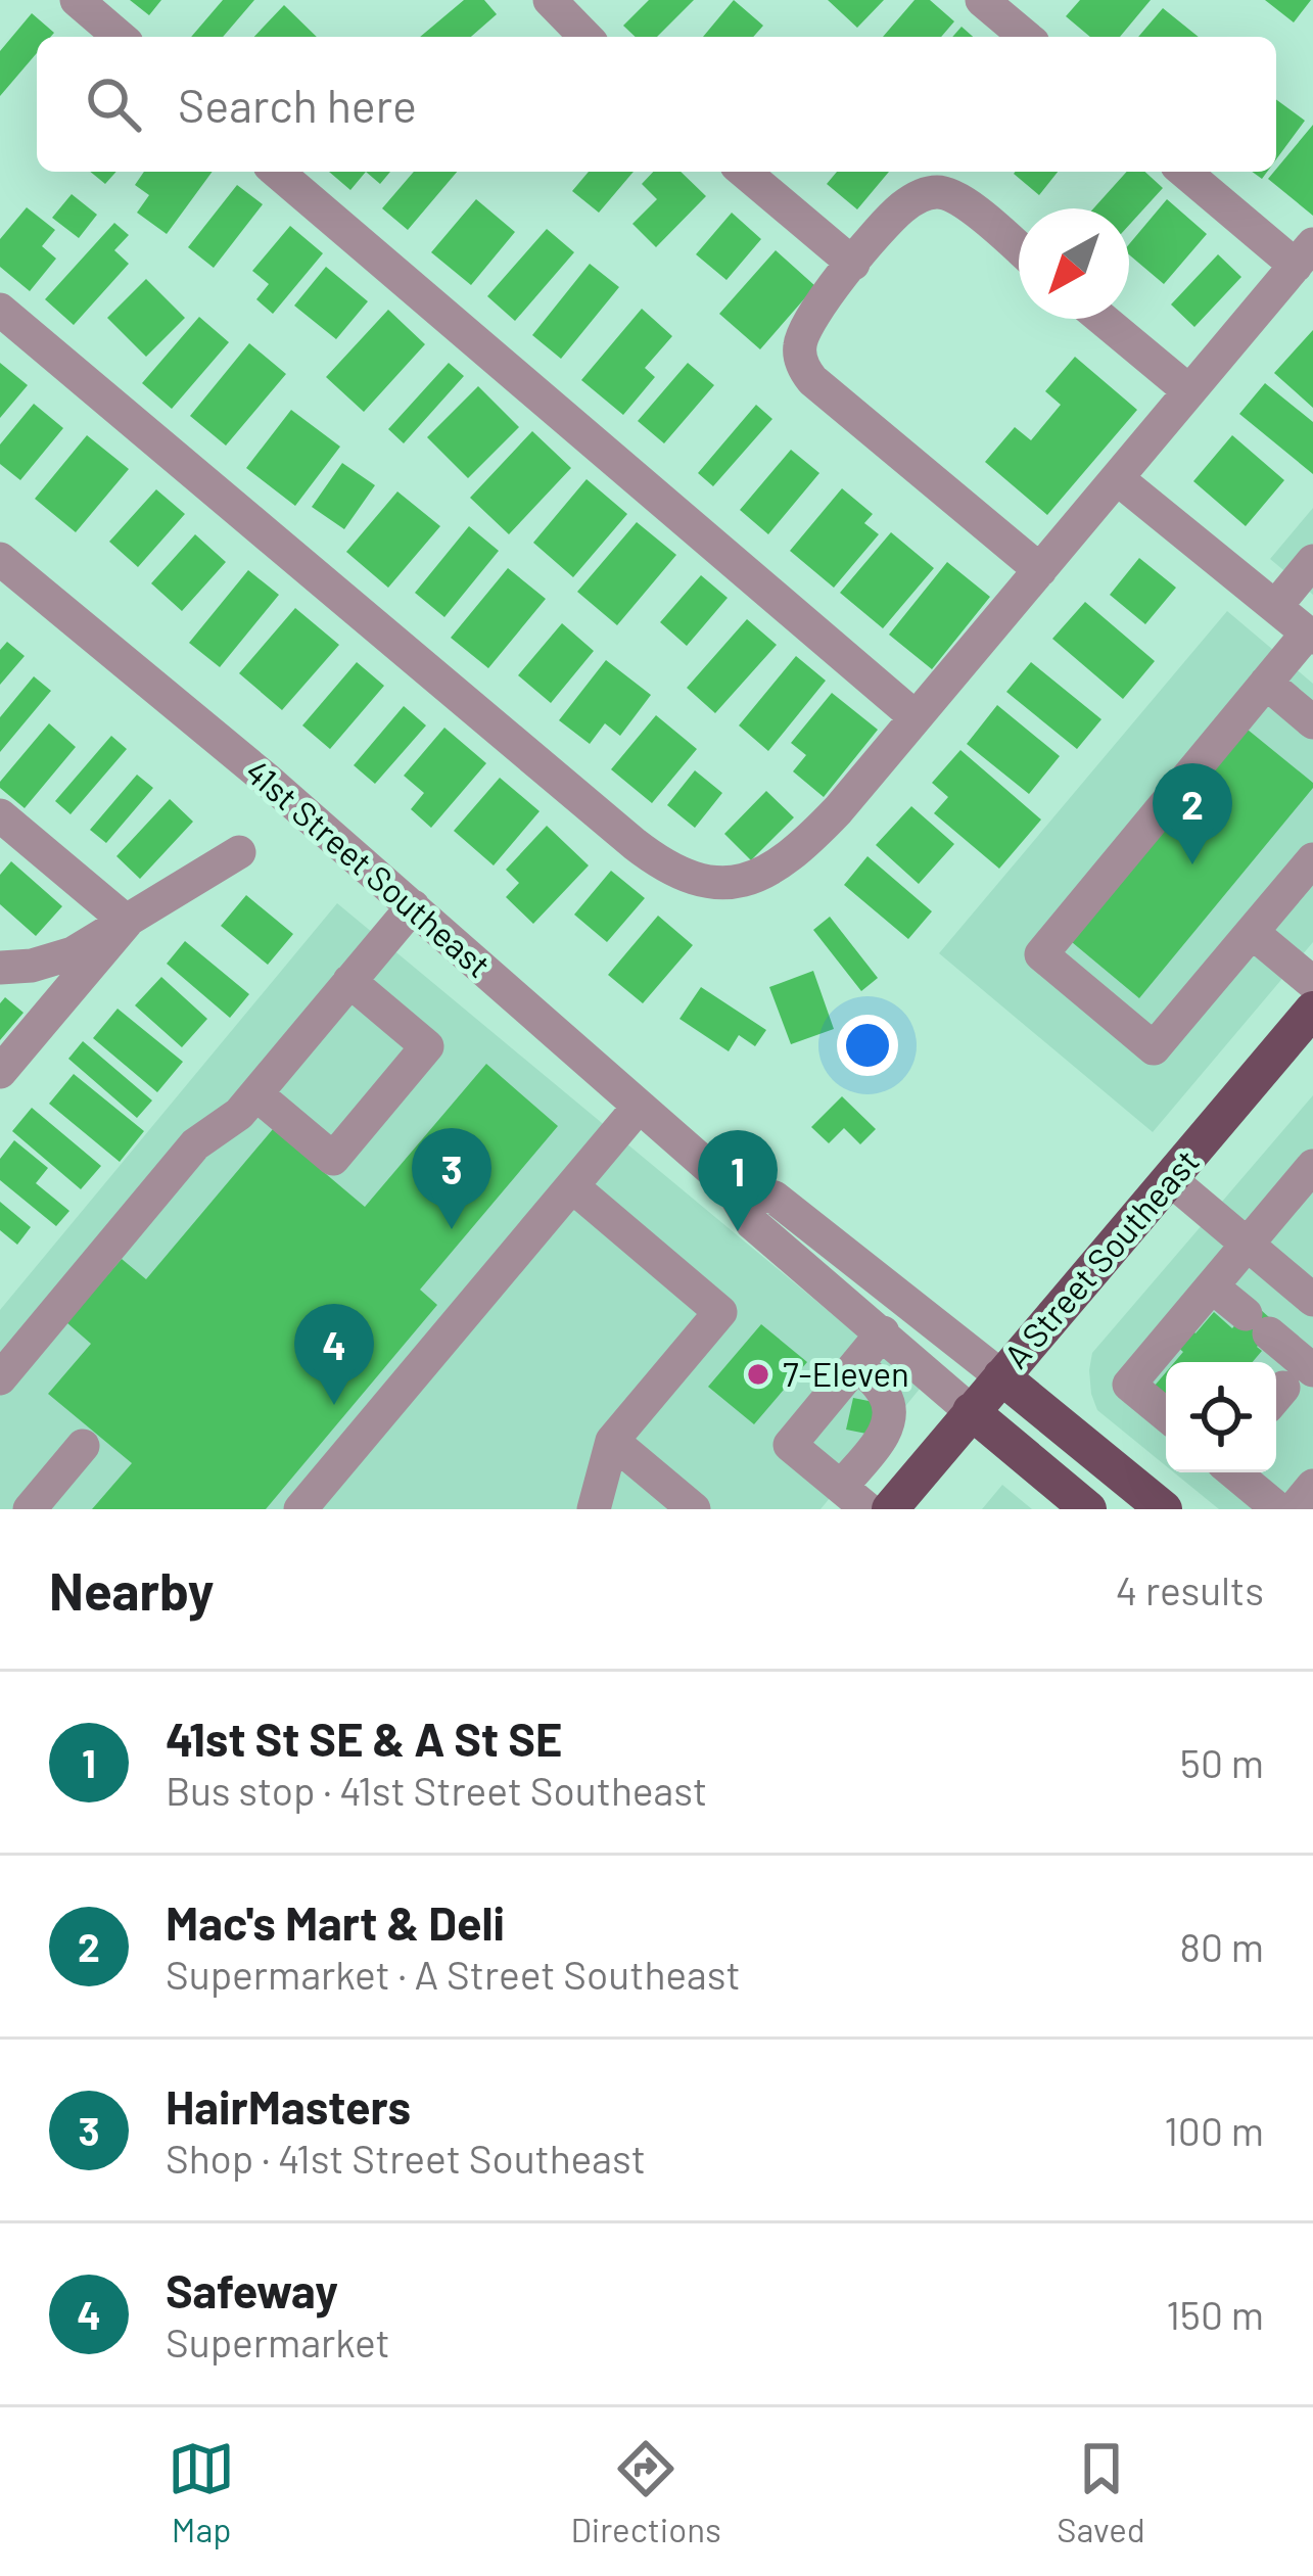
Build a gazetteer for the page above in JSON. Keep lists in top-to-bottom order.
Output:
{
  "streets": {
    "main road": ["A Street Southeast"],
    "street": ["41st Street Southeast"]
  },
  "crossings": [
    ["41st Street Southeast", "A Street Southeast"]
  ],
  "places": ["7-Eleven"],
  "north": "bottom left",
  "page": {
    "search": "Search here",
    "pins": [
      "2",
      "3",
      "1",
      "4"
    ],
    "heading": ["Nearby", "4 results"],
    "list": [
      {
        "mark": "1",
        "name": "41st St SE & A St SE",
        "note": "Bus stop · 41st Street Southeast",
        "value": "50 m"
      },
      {
        "mark": "2",
        "name": "Mac's Mart & Deli",
        "note": "Supermarket · A Street Southeast",
        "value": "80 m"
      },
      {
        "mark": "3",
        "name": "HairMasters",
        "note": "Shop · 41st Street Southeast",
        "value": "100 m"
      },
      {
        "mark": "4",
        "name": "Safeway",
        "note": "Supermarket",
        "value": "150 m"
      }
    ],
    "nav": ["Map", "Directions", "Saved"]
  }
}
